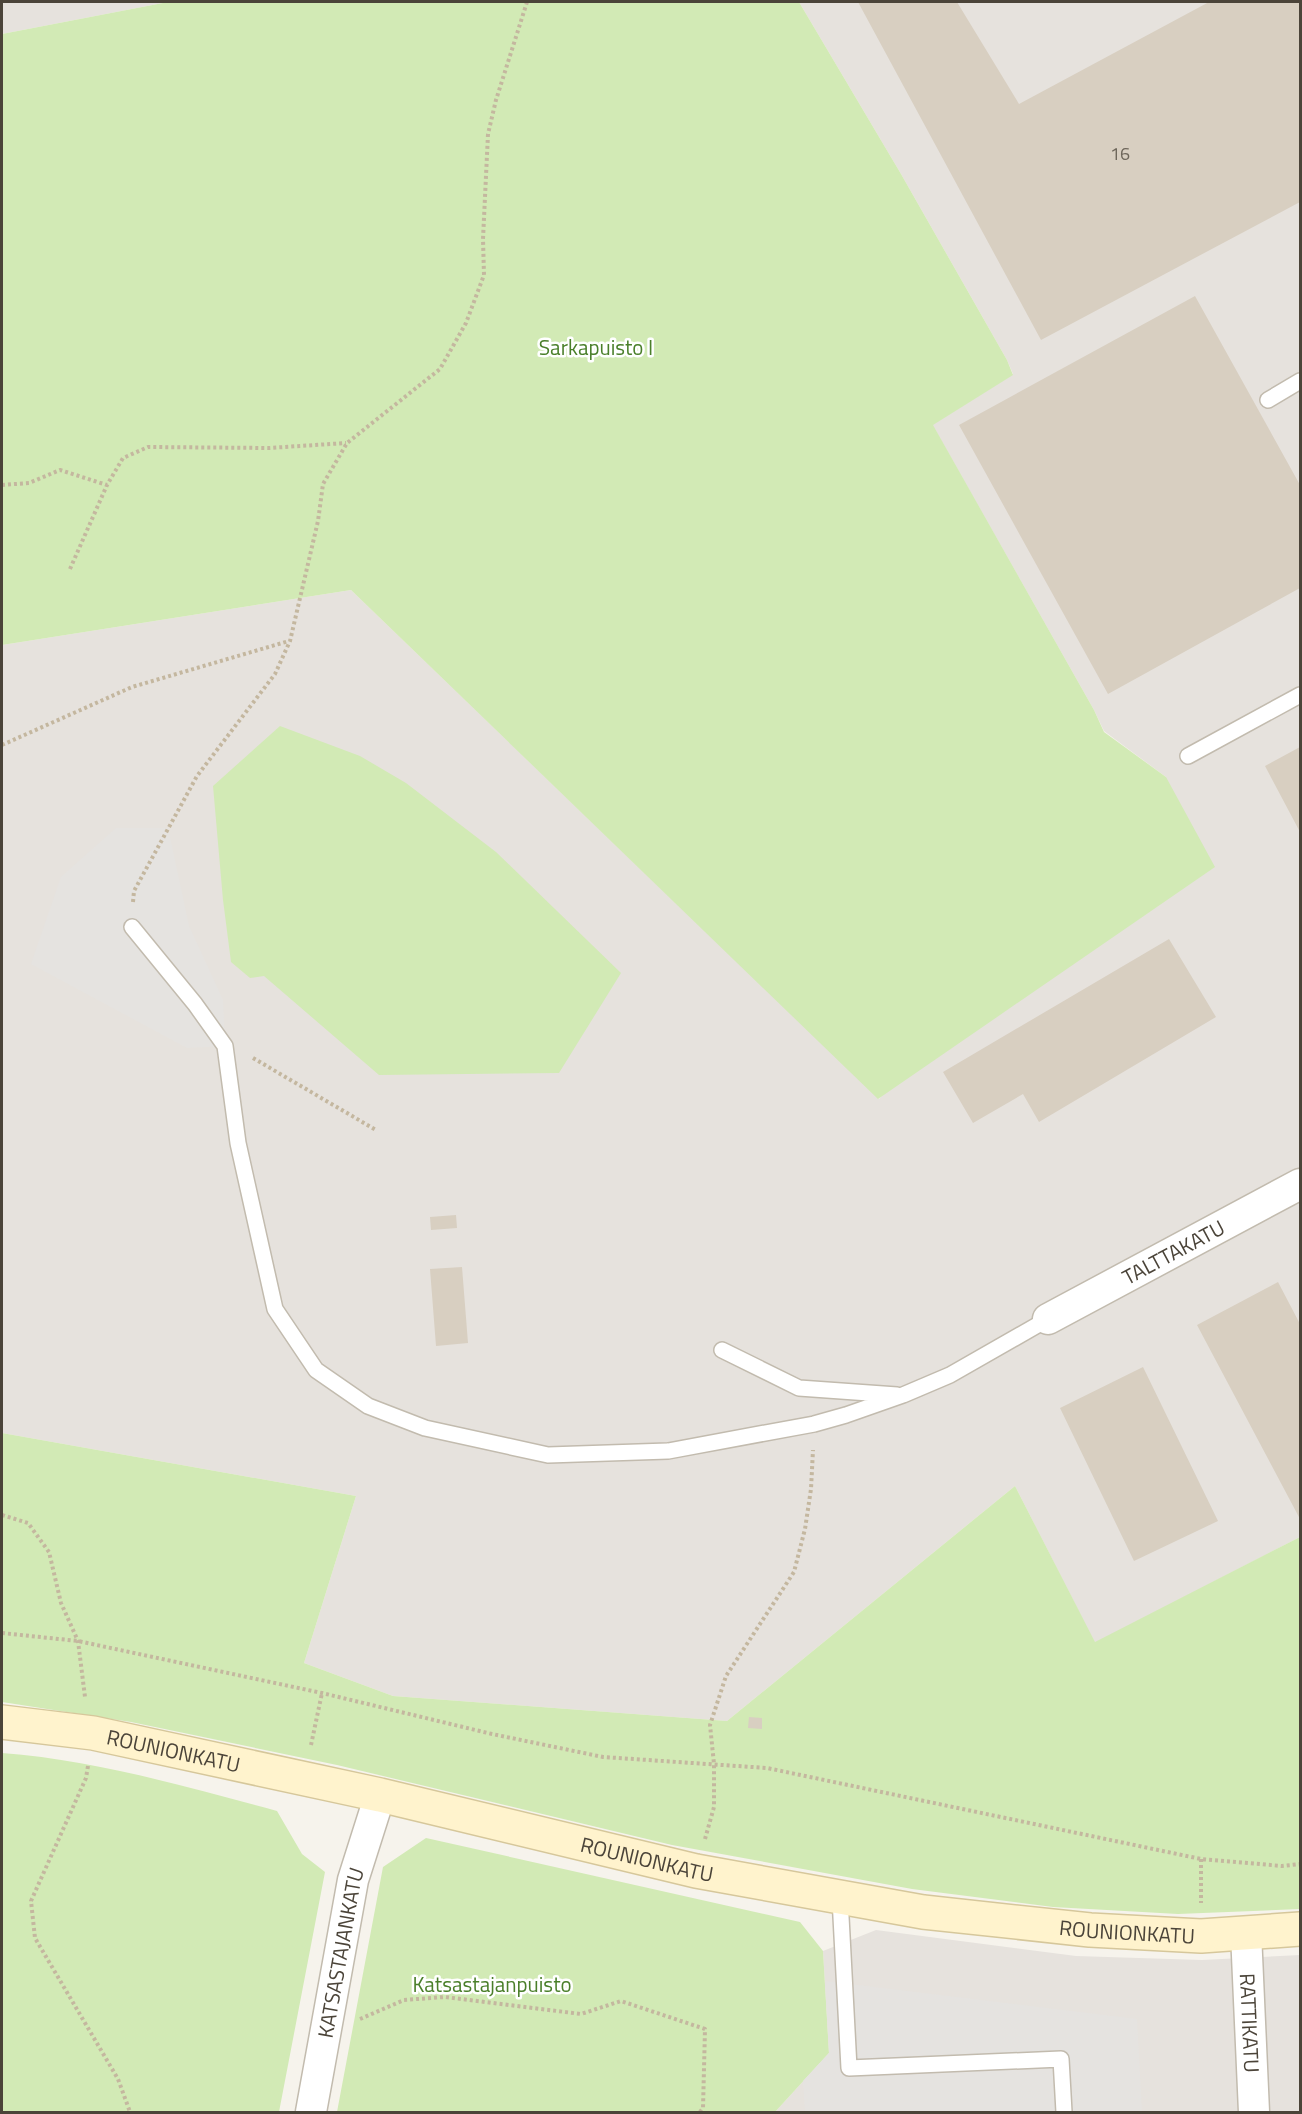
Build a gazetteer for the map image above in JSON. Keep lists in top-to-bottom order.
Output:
{
  "streets": {
    "main road": ["ROUNIONKATU"],
    "street": ["TALTTAKATU", "KATSASTAJANKATU", "RATTIKATU"]
  },
  "crossings": [
    ["ROUNIONKATU", "KATSASTAJANKATU"],
    ["ROUNIONKATU", "RATTIKATU"]
  ],
  "parks": ["Sarkapuisto I", "Katsastajanpuisto"],
  "house_numbers": ["16"]
}
